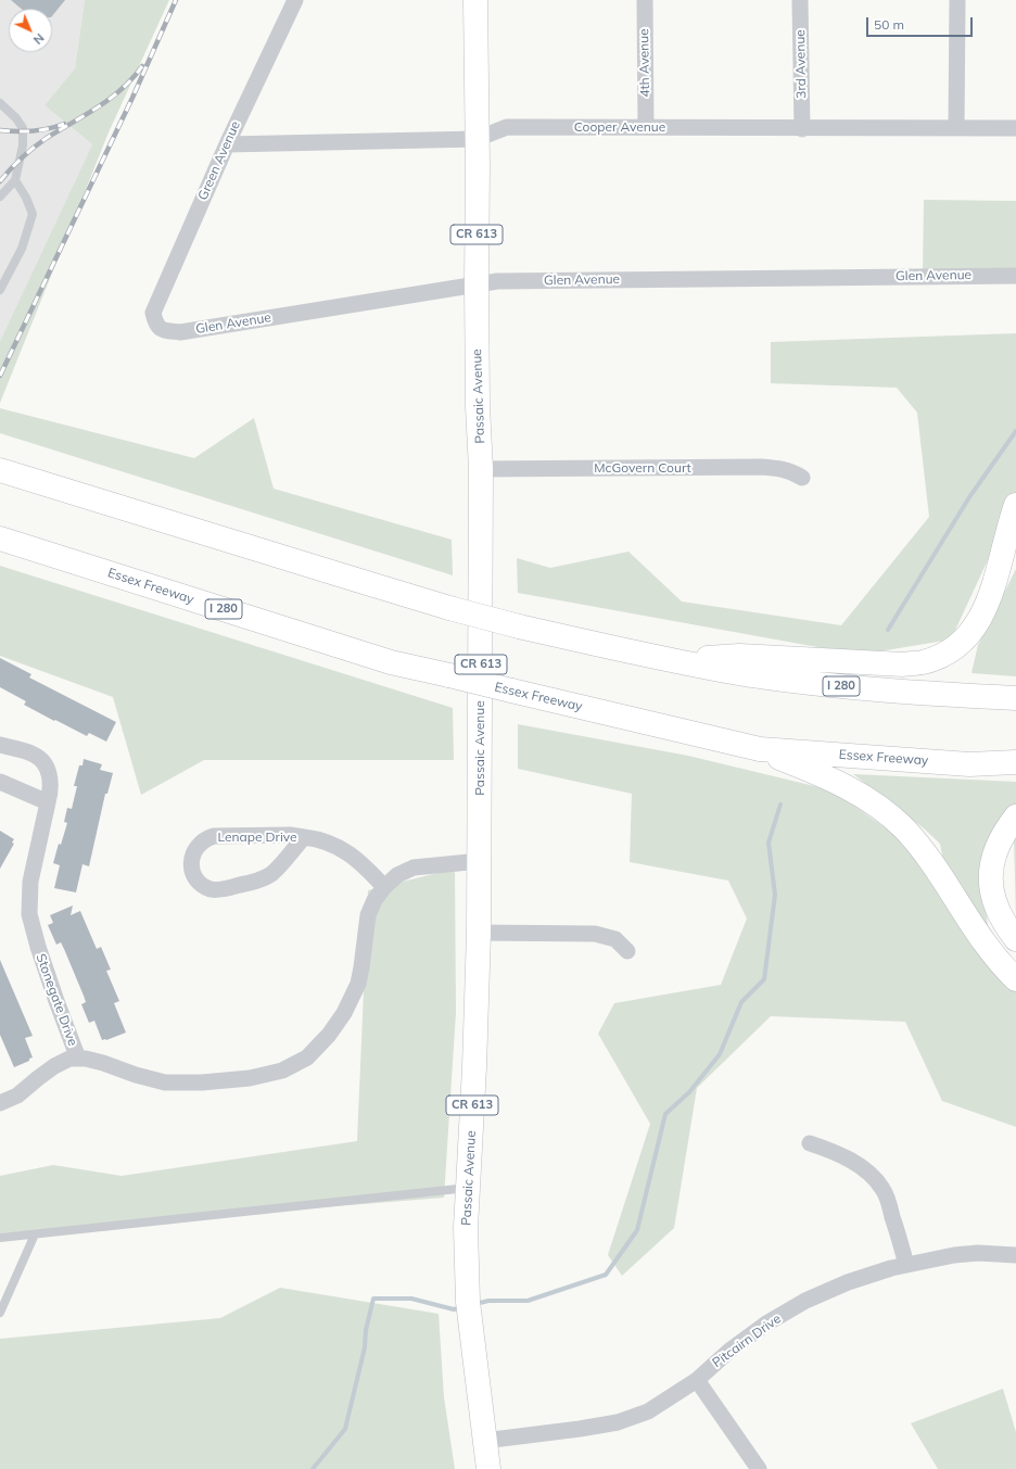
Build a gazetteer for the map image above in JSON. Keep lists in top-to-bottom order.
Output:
{
  "streets": {
    "main road": [
      "CR 613",
      "Passaic Avenue",
      "Essex Freeway",
      "I 280"
    ],
    "street": [
      "4th Avenue",
      "3rd Avenue",
      "Cooper Avenue",
      "Green Avenue",
      "Glen Avenue",
      "McGovern Court",
      "Lenape Drive",
      "Stonegate Drive",
      "Pitcairn Drive"
    ]
  },
  "crossings": [
    ["4th Avenue", "Cooper Avenue"],
    ["3rd Avenue", "Cooper Avenue"],
    ["Cooper Avenue", "Green Avenue"],
    ["Cooper Avenue", "Passaic Avenue"],
    ["Green Avenue", "Glen Avenue"],
    ["Glen Avenue", "Passaic Avenue"],
    ["Passaic Avenue", "McGovern Court"],
    ["Passaic Avenue", "Stonegate Drive"],
    ["Passaic Avenue", "Pitcairn Drive"],
    ["Lenape Drive", "Stonegate Drive"]
  ],
  "scale_bar": "50 m",
  "north": "bottom right"
}
